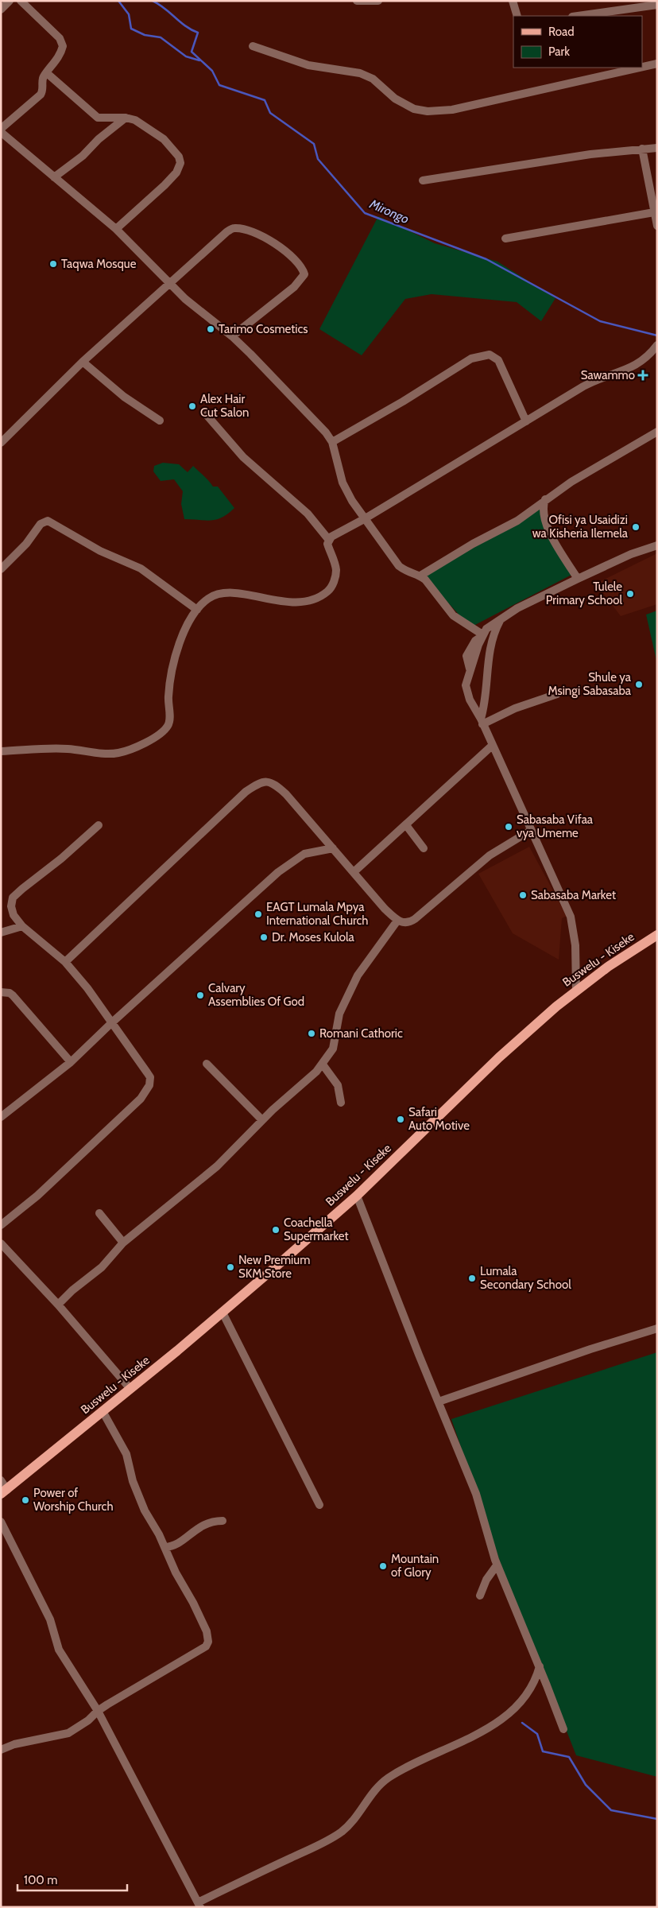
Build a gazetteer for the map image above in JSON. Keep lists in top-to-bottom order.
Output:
{
  "streets": {
    "main road": ["Buswelu - Kiseke"]
  },
  "water": ["Mirongo"],
  "places": {
    "other": [
      "Taqwa Mosque",
      "Tarimo Cosmetics",
      "Alex Hair Cut Salon",
      "Ofisi ya Usaidizi wa Kisheria Ilemela",
      "Tulele Primary School",
      "Shule ya Msingi Sabasaba",
      "Sabasaba Vifaa vya Umeme",
      "Sabasaba Market",
      "EAGT Lumala Mpya International Church",
      "Dr. Moses Kulola",
      "Calvary Assemblies Of God",
      "Romani Cathoric",
      "Safari Auto Motive",
      "Coachella Supermarket",
      "New Premium SKM Store",
      "Lumala Secondary School",
      "Power of Worship Church",
      "Mountain of Glory"
    ],
    "health": ["Sawammo"]
  },
  "legend": ["Road", "Park"],
  "scale_bar": "100 m"
}
